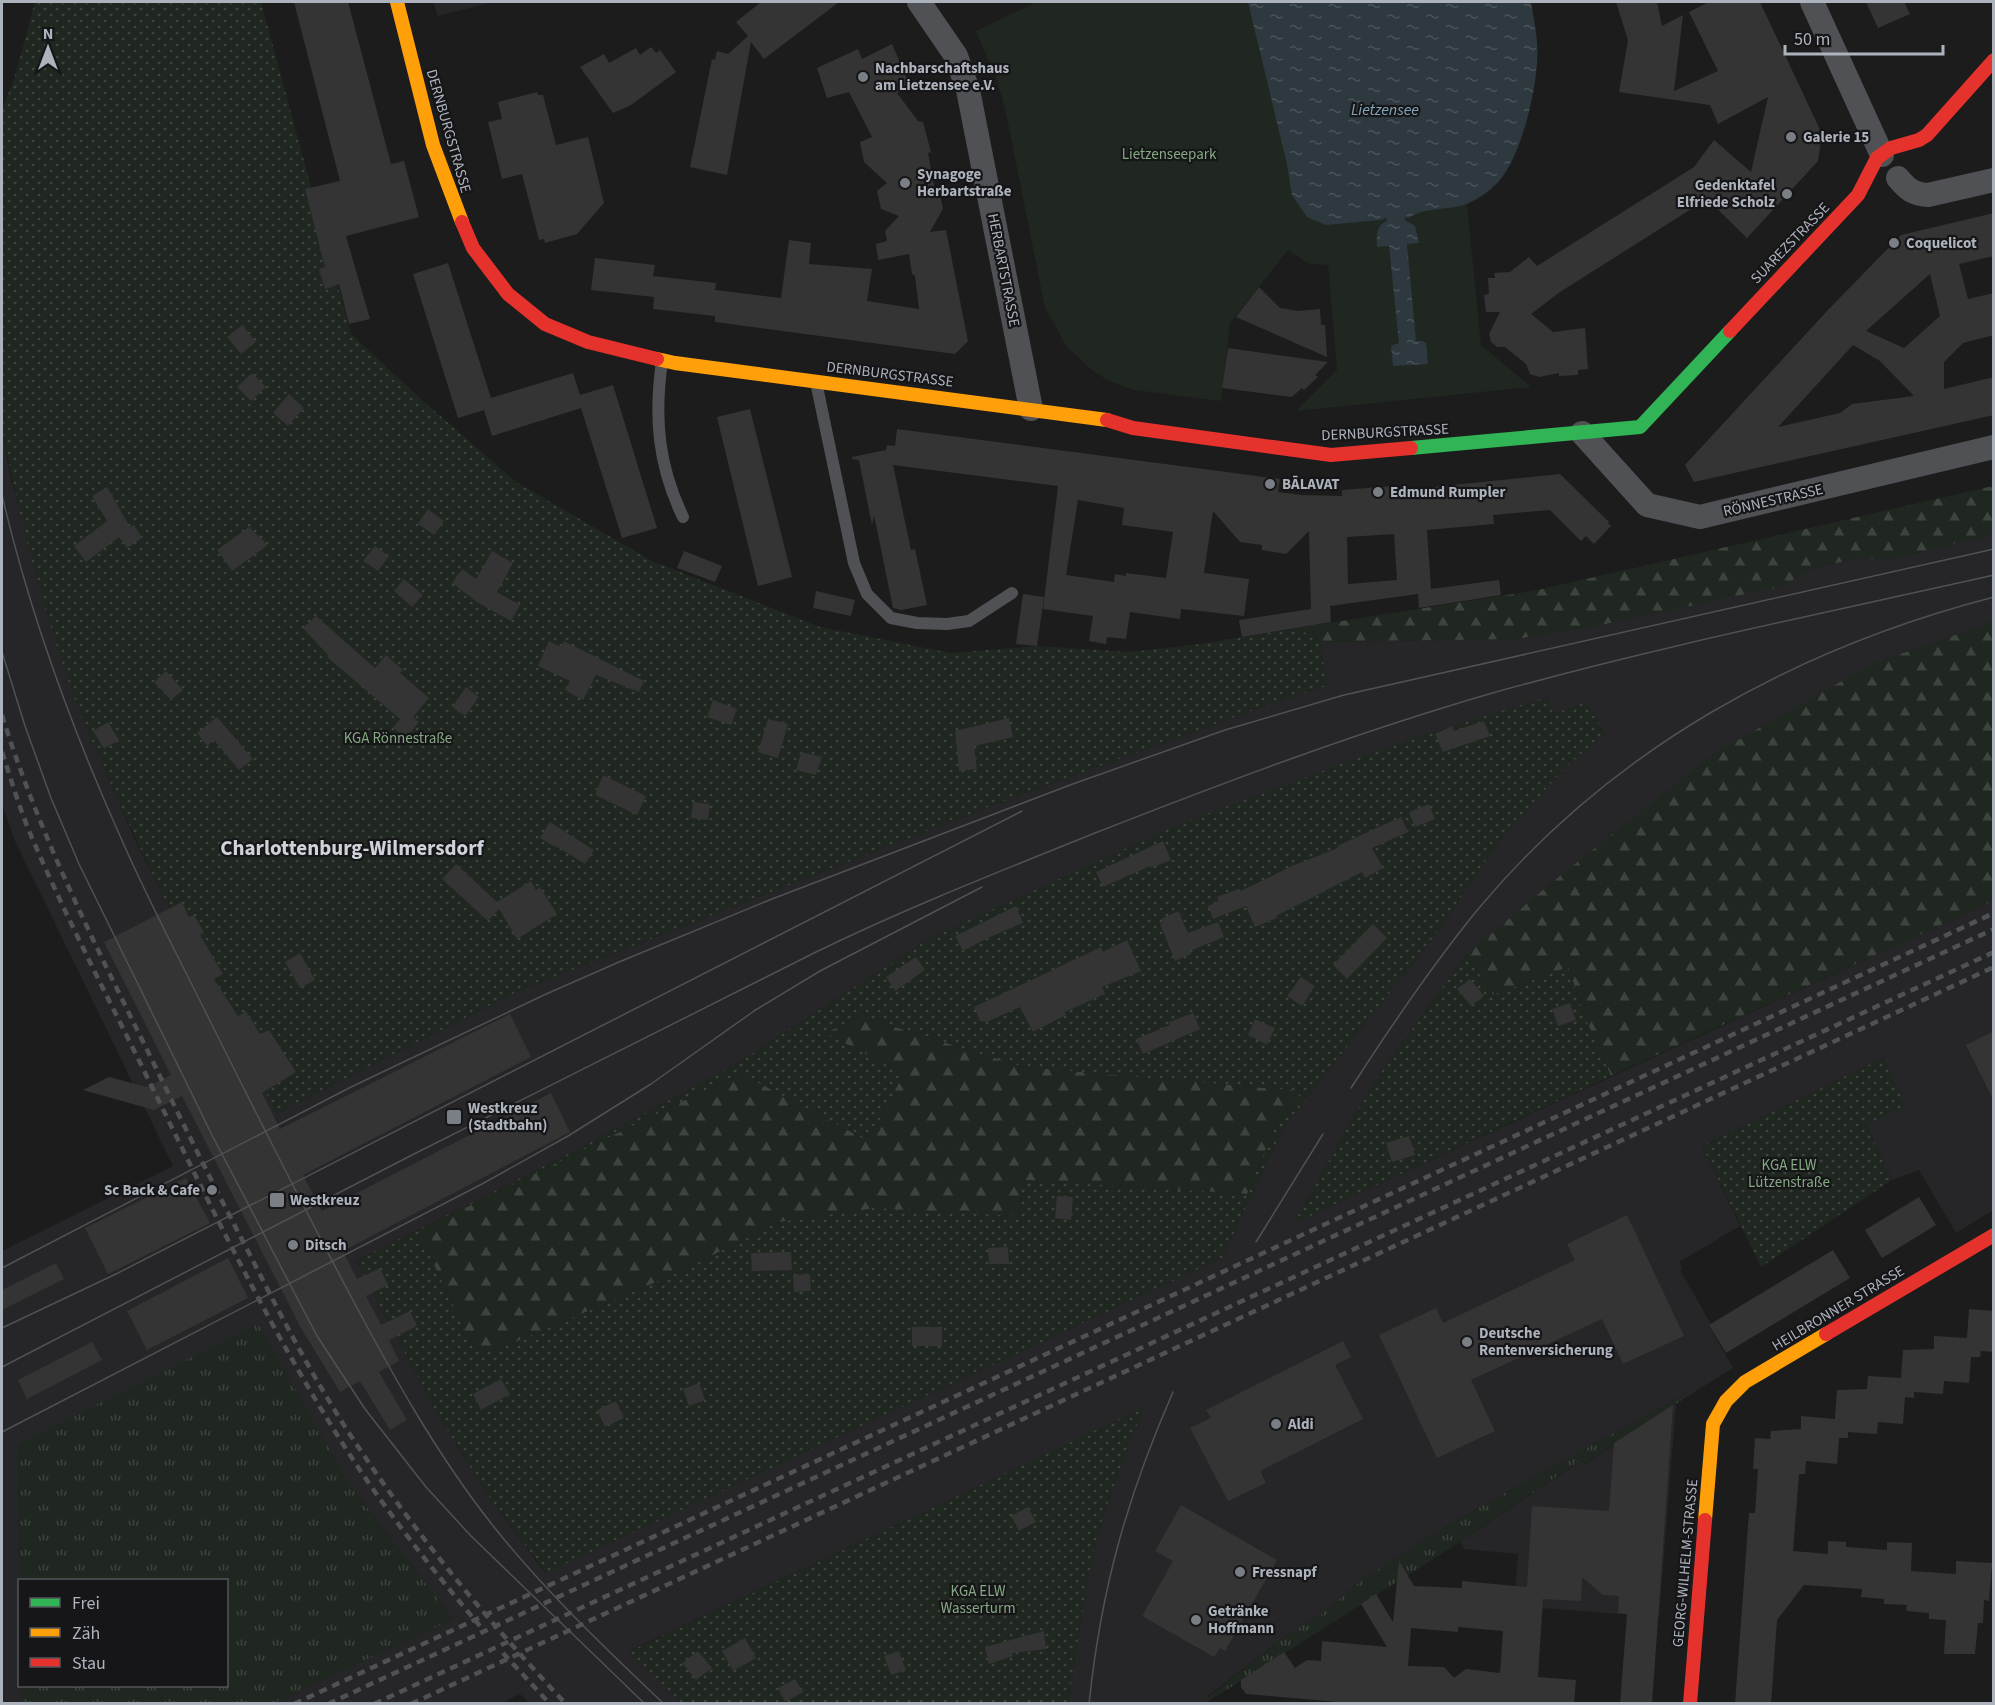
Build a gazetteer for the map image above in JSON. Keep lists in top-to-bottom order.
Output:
{
  "streets": {
    "street": [
      "DERNBURGSTRASSE",
      "SUAREZSTRASSE",
      "HERBARTSTRASSE",
      "RÖNNESTRASSE",
      "HEILBRONNER STRASSE",
      "GEORG-WILHELM-STRASSE"
    ]
  },
  "crossings": [
    ["DERNBURGSTRASSE", "SUAREZSTRASSE"],
    ["DERNBURGSTRASSE", "HERBARTSTRASSE"],
    ["DERNBURGSTRASSE", "RÖNNESTRASSE"],
    ["SUAREZSTRASSE", "RÖNNESTRASSE"],
    ["HEILBRONNER STRASSE", "GEORG-WILHELM-STRASSE"]
  ],
  "districts": ["Charlottenburg-Wilmersdorf"],
  "water": ["Lietzensee"],
  "parks": [
    "Lietzenseepark",
    "KGA Rönnestraße",
    "KGA ELW Lützenstraße",
    "KGA ELW Wasserturm"
  ],
  "places": {
    "other": [
      "Nachbarschaftshaus am Lietzensee e.V.",
      "Galerie 15",
      "Synagoge Herbartstraße",
      "Gedenktafel Elfriede Scholz",
      "Coquelicot",
      "BĀLAVAT",
      "Edmund Rumpler",
      "Sc Back & Cafe",
      "Ditsch",
      "Deutsche Rentenversicherung",
      "Aldi",
      "Fressnapf",
      "Getränke Hoffmann"
    ],
    "transit": ["Westkreuz (Stadtbahn)", "Westkreuz"]
  },
  "legend": ["Frei", "Zäh", "Stau"],
  "scale_bar": "50 m",
  "north": "top"
}
